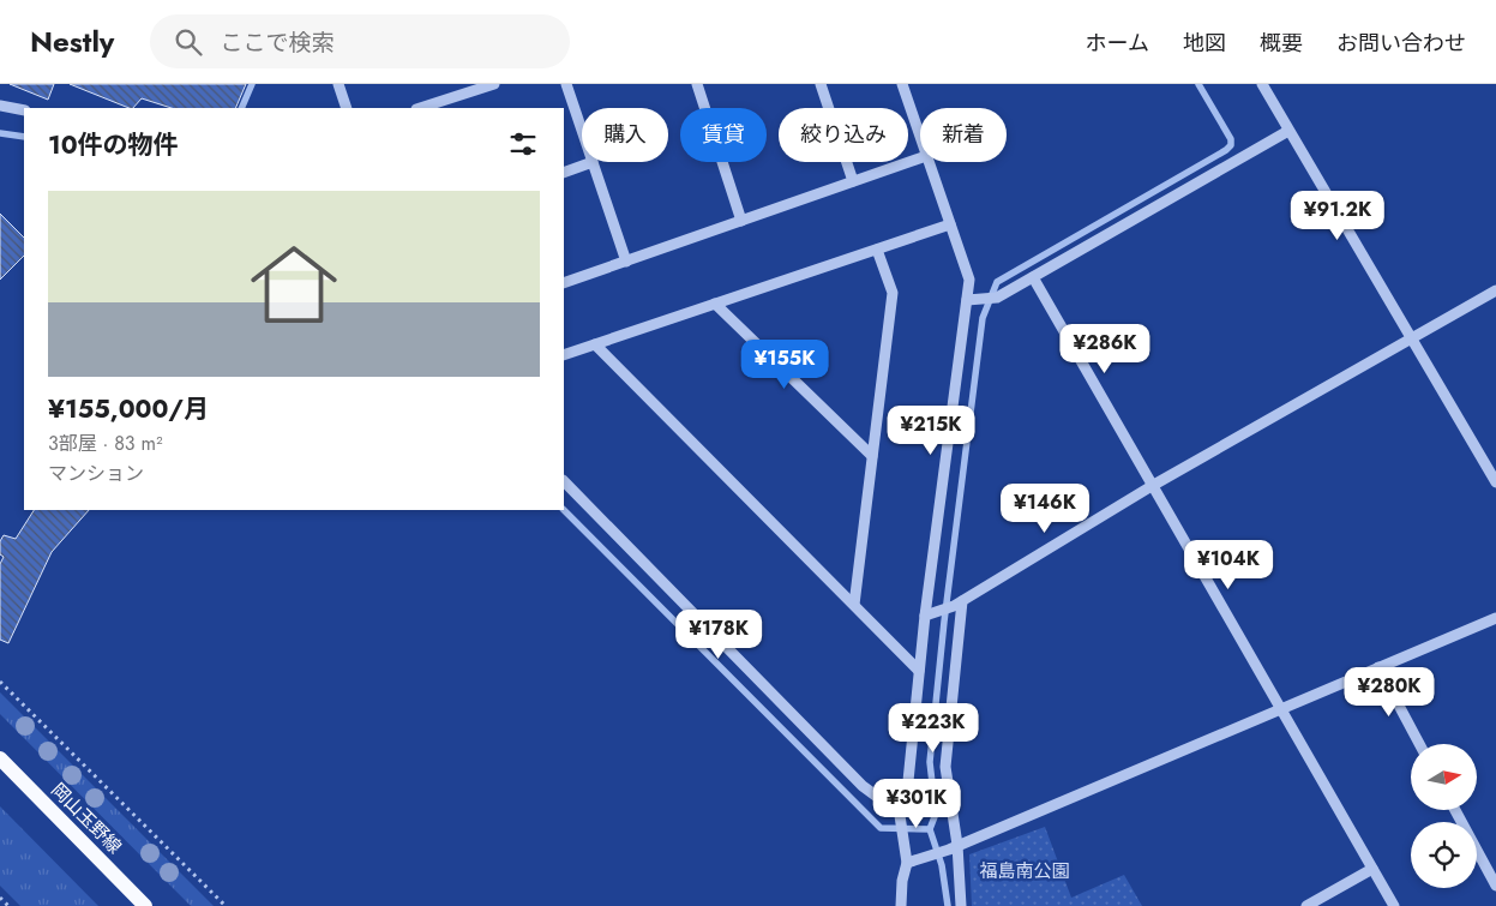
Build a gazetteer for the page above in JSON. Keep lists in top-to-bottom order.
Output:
{
  "streets": {
    "main road": ["岡山玉野線"]
  },
  "parks": ["福島南公園"],
  "north": "right",
  "page": {
    "header": "Nestly",
    "search": "ここで検索",
    "nav": [
      "ホーム",
      "地図",
      "概要",
      "お問い合わせ"
    ],
    "chip": [
      "購入",
      "賃貸",
      "絞り込み",
      "新着"
    ],
    "heading": "10件の物件",
    "list": [
      {
        "name": "¥155,000/月",
        "note": "3部屋 · 83 m² · マンション"
      }
    ],
    "price": [
      "¥91.2K",
      "¥286K",
      "¥155K",
      "¥215K",
      "¥146K",
      "¥104K",
      "¥178K",
      "¥280K",
      "¥223K",
      "¥301K"
    ]
  }
}
